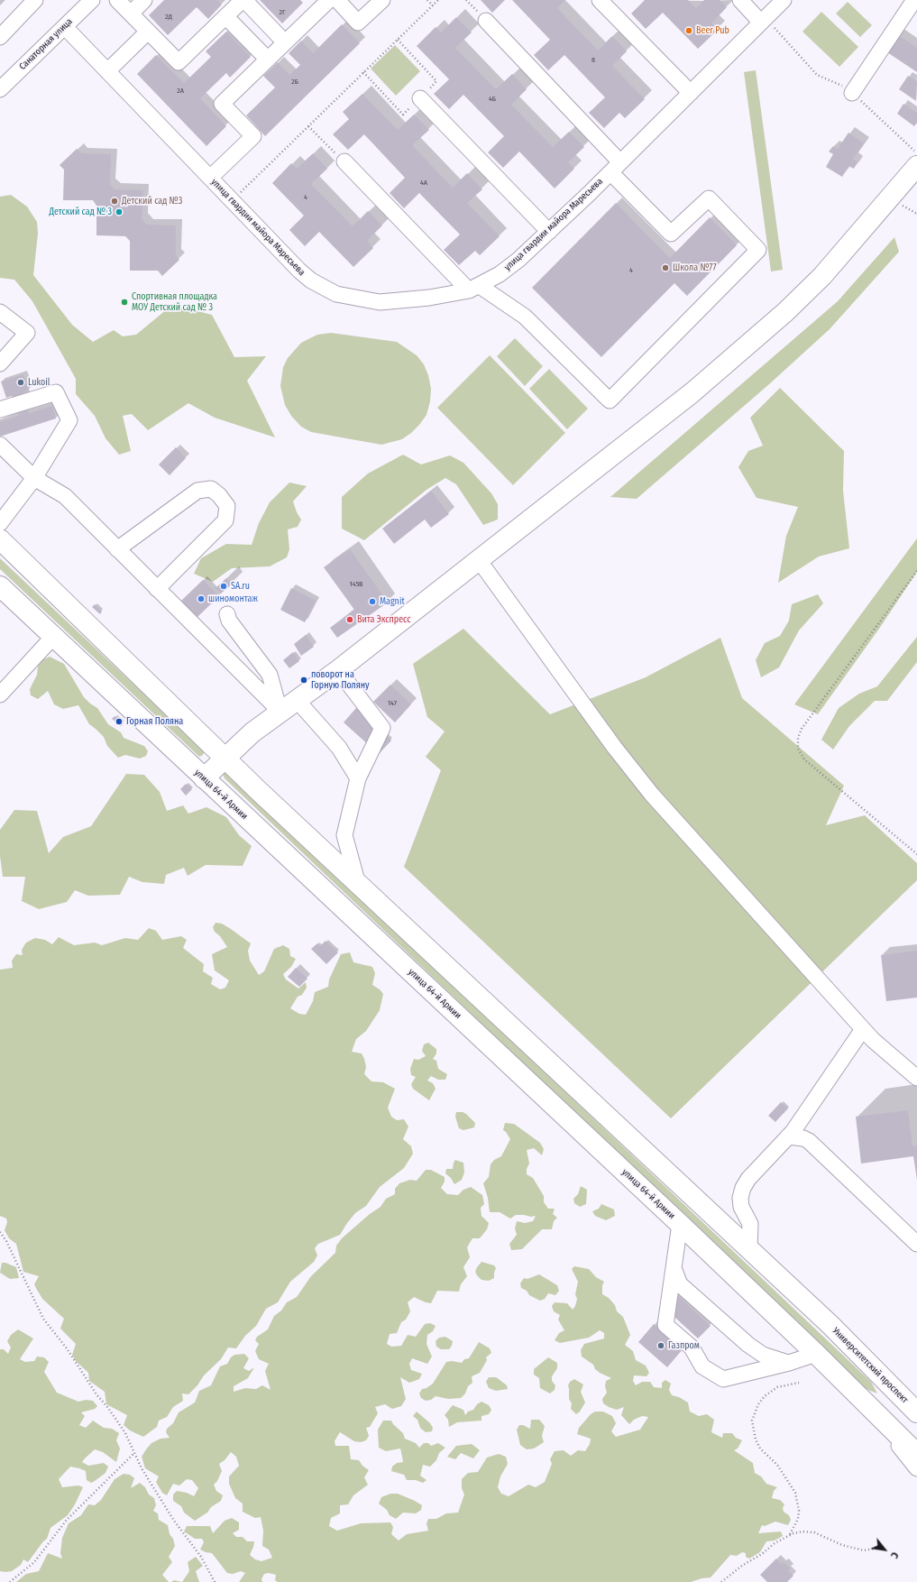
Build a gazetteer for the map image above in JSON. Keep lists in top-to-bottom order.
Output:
{
  "streets": {
    "main road": ["улица 64-й Армии", "Университетский проспект"],
    "street": ["Санаторная улица", "улица гвардии майора Маресьева"]
  },
  "crossings": [
    ["Санаторная улица", "улица гвардии майора Маресьева"]
  ],
  "places": [
    "Beer Pub",
    "Детский сад №3",
    "Детский сад № 3",
    "Школа №77",
    "Спортивная площадка МОУ Детский сад № 3",
    "Lukoil",
    "SA.ru",
    "шиномонтаж",
    "Magnit",
    "Вита Экспресс",
    "поворот на Горную Поляну",
    "Горная Поляна",
    "Газпром"
  ],
  "house_numbers": [
    "2Г",
    "2Д",
    "8",
    "2Б",
    "2А",
    "4Б",
    "4А",
    "4",
    "4",
    "145В",
    "147"
  ],
  "north": "bottom right"
}
